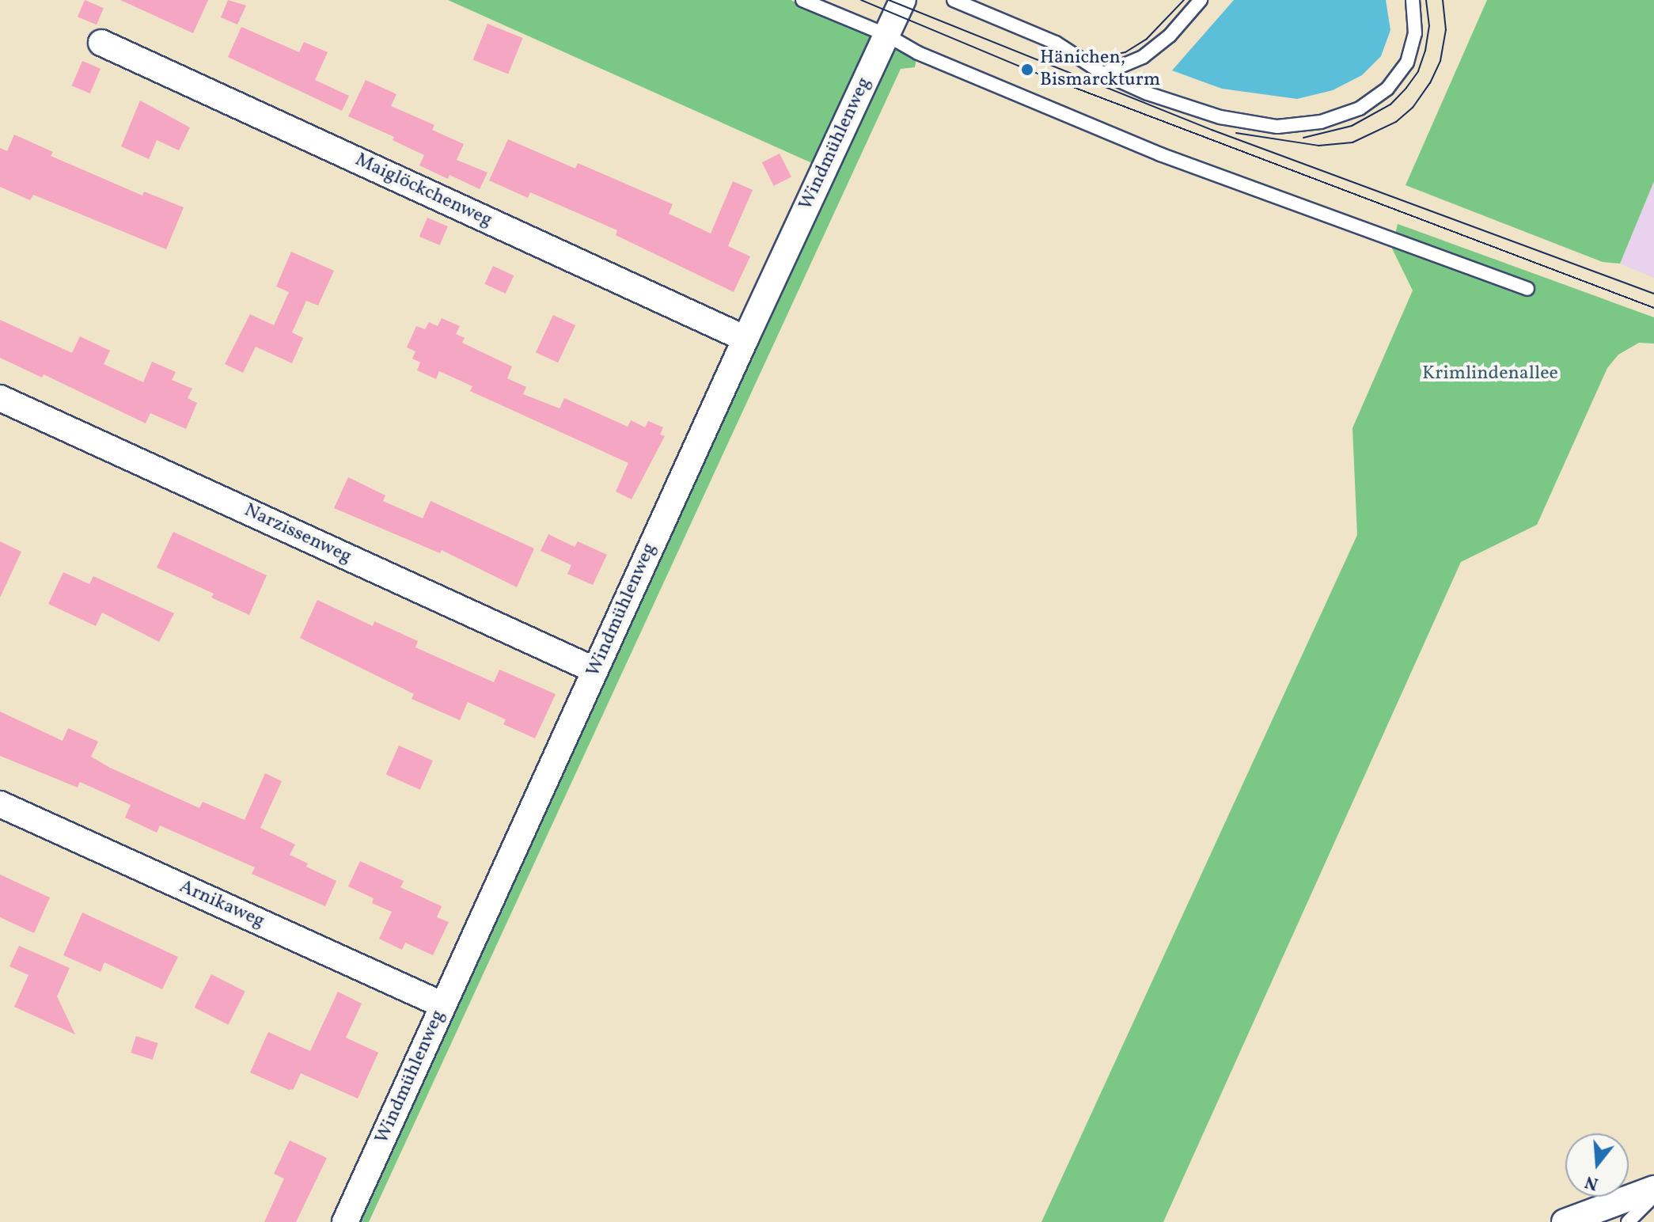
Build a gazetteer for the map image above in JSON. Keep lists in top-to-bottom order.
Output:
{
  "streets": {
    "street": [
      "Windmühlenweg",
      "Maiglöckchenweg",
      "Narzissenweg",
      "Arnikaweg"
    ]
  },
  "crossings": [
    ["Windmühlenweg", "Maiglöckchenweg"],
    ["Windmühlenweg", "Narzissenweg"],
    ["Windmühlenweg", "Arnikaweg"]
  ],
  "parks": ["Krimlindenallee"],
  "places": ["Hänichen, Bismarckturm"],
  "north": "bottom"
}
